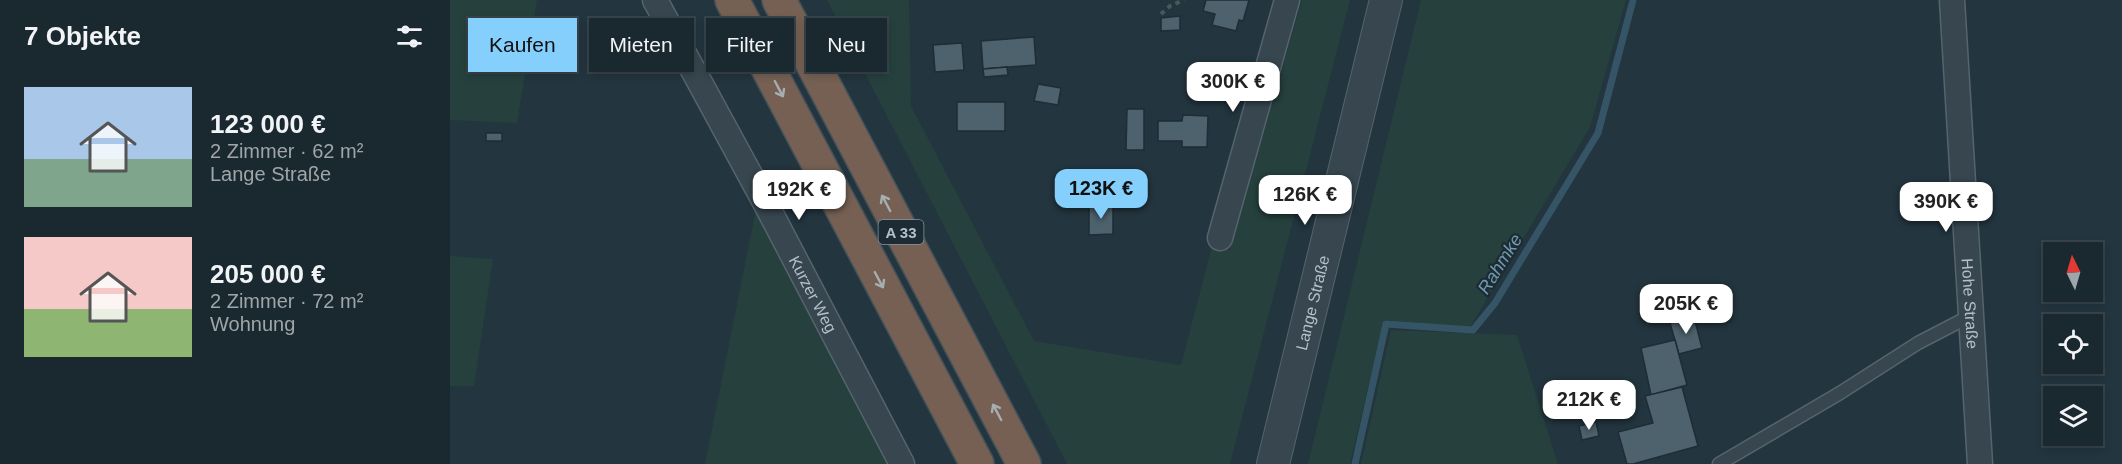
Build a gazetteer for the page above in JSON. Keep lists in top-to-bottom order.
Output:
{
  "streets": {
    "highway": ["A 33"],
    "street": ["Kurzer Weg", "Lange Straße", "Hohe Straße"]
  },
  "water": ["Rahmke"],
  "north": "top",
  "page": {
    "heading": "7 Objekte",
    "chip": [
      "Kaufen",
      "Mieten",
      "Filter",
      "Neu"
    ],
    "price": [
      "300K €",
      "123K €",
      "192K €",
      "126K €",
      "390K €",
      "205K €",
      "212K €"
    ],
    "list": [
      {
        "name": "123 000 €",
        "note": "2 Zimmer · 62 m² · Lange Straße"
      },
      {
        "name": "205 000 €",
        "note": "2 Zimmer · 72 m² · Wohnung"
      }
    ]
  }
}
